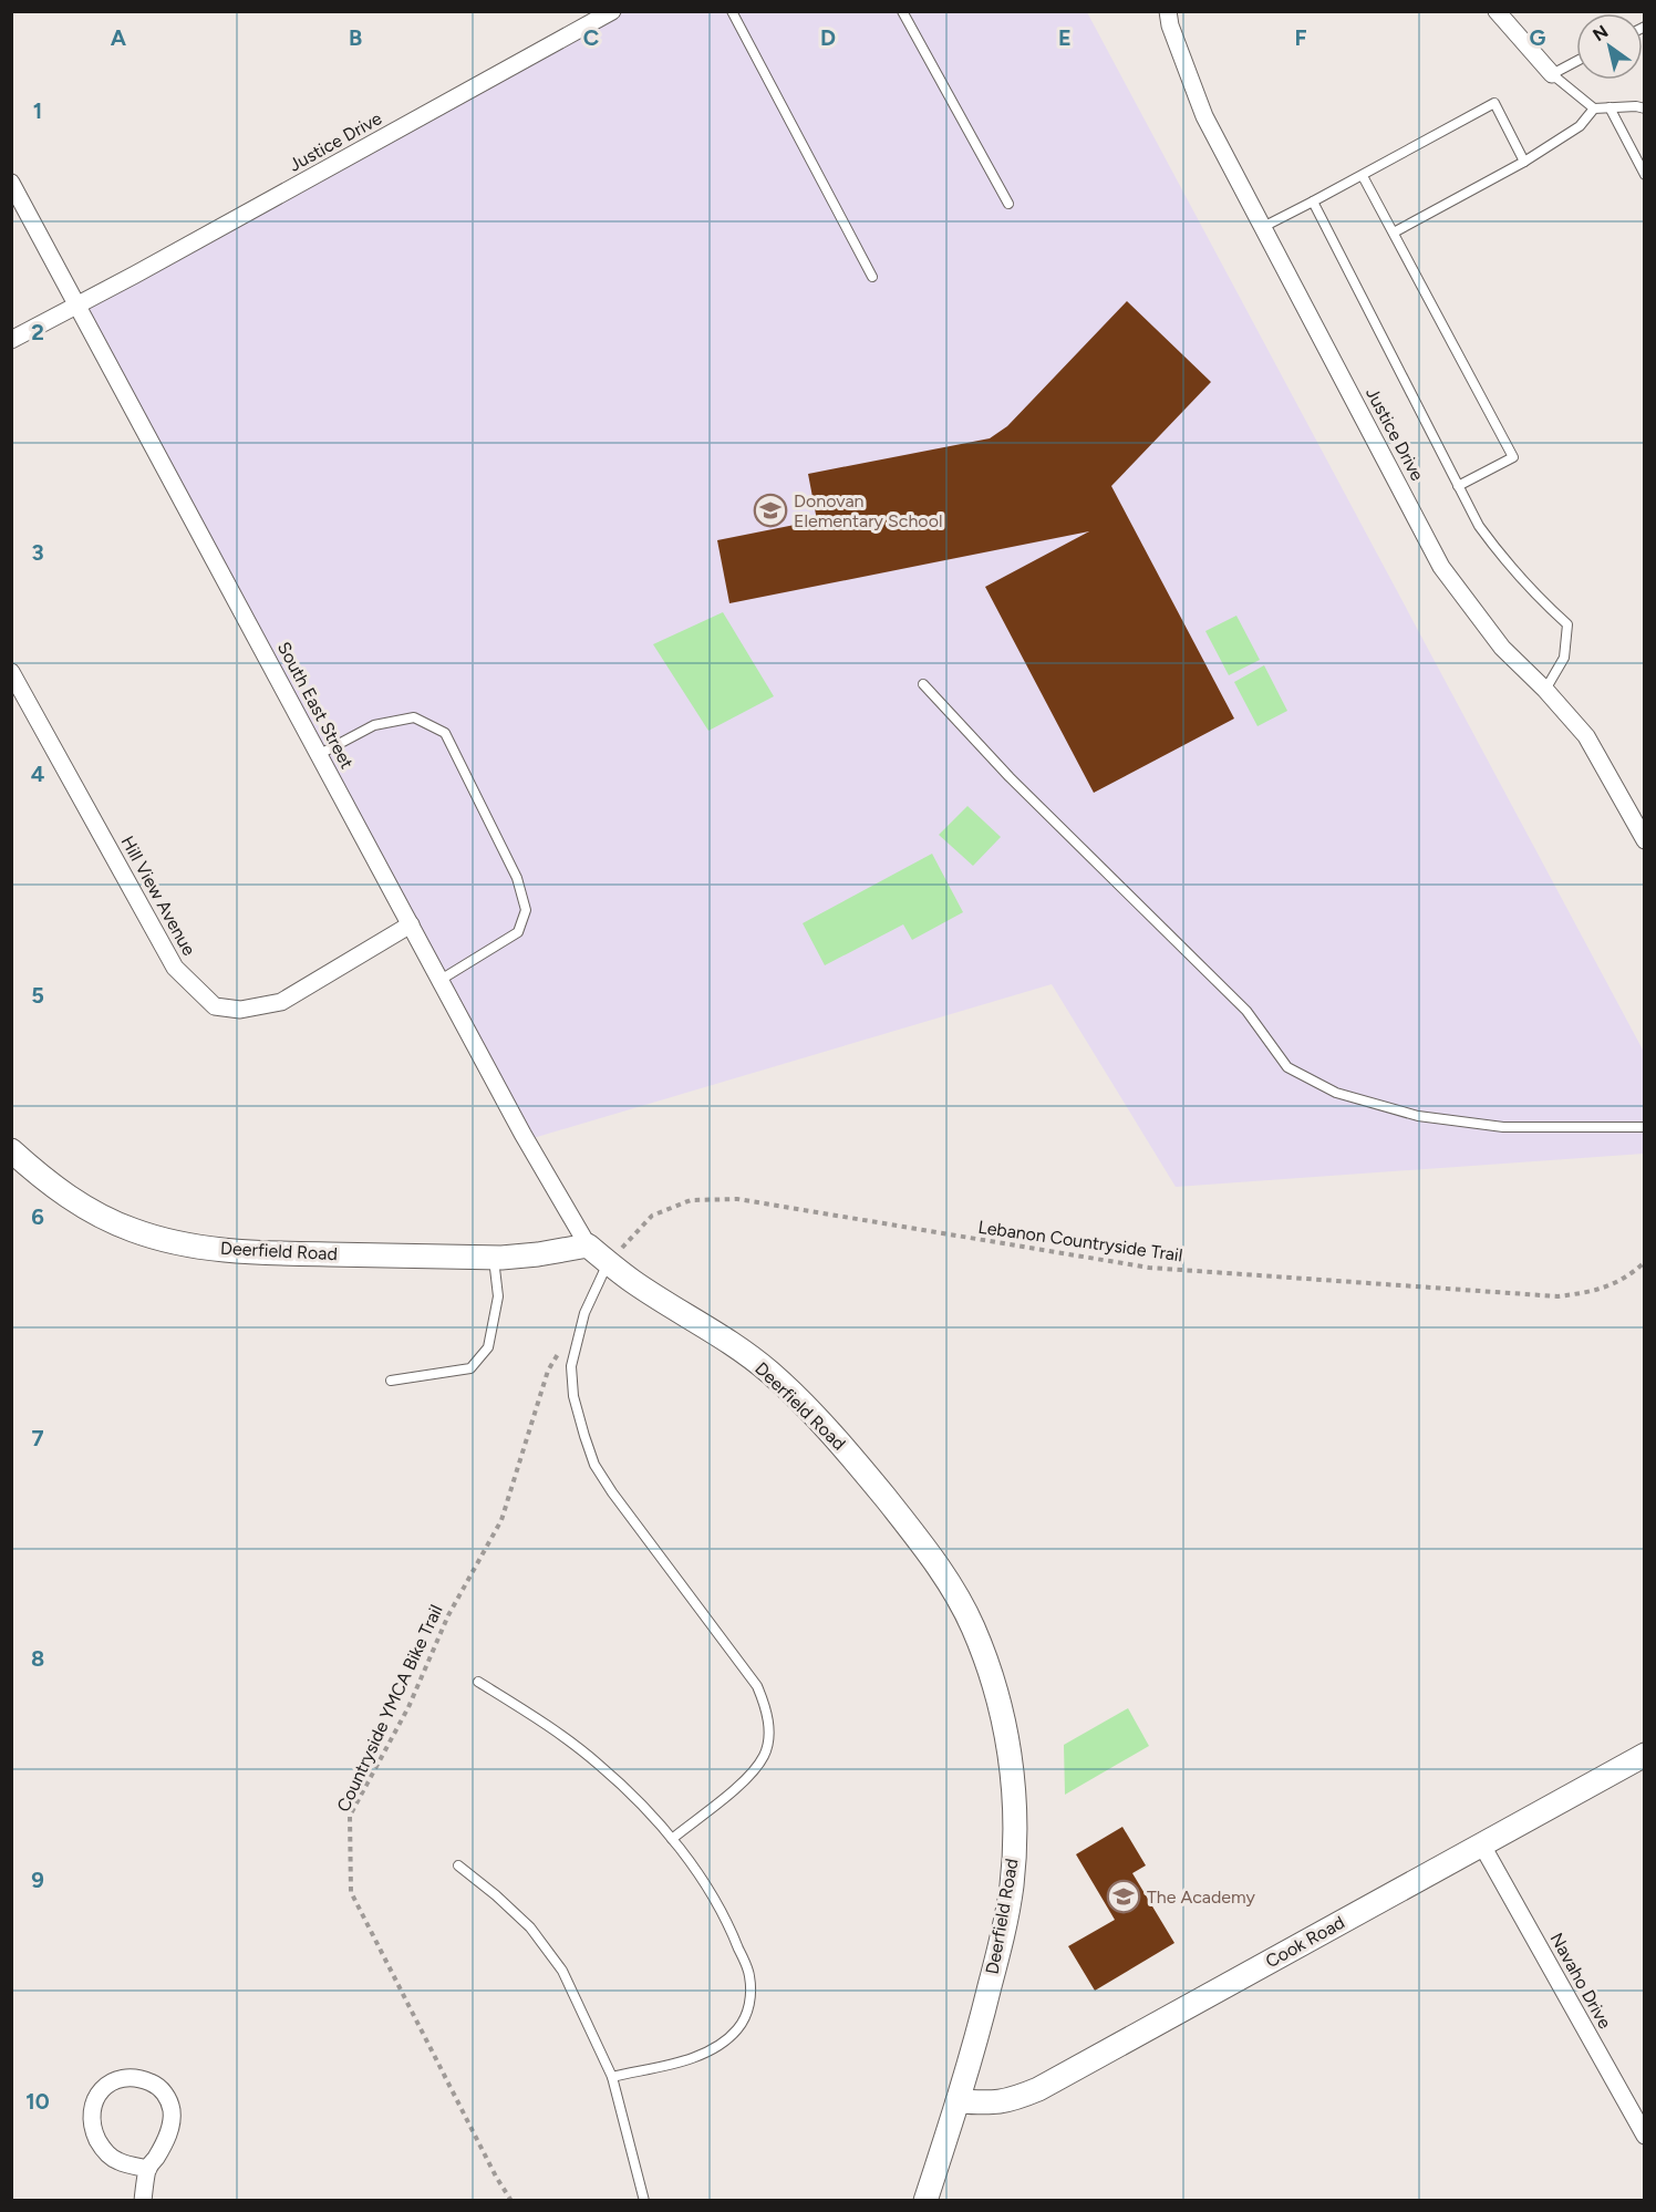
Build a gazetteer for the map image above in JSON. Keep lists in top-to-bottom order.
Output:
{
  "streets": {
    "street": [
      "Justice Drive",
      "South East Street",
      "Hill View Avenue",
      "Deerfield Road",
      "Cook Road",
      "Navaho Drive"
    ],
    "path": ["Lebanon Countryside Trail", "Countryside YMCA Bike Trail"]
  },
  "crossings": [
    ["Justice Drive", "South East Street"],
    ["South East Street", "Hill View Avenue"],
    ["South East Street", "Deerfield Road"],
    ["Lebanon Countryside Trail", "Deerfield Road"],
    ["Deerfield Road", "Cook Road"],
    ["Cook Road", "Navaho Drive"]
  ],
  "places": {
    "school or university": ["Donovan Elementary School", "The Academy"]
  },
  "north": "top left",
  "grid": {
    "columns": [
      "A",
      "B",
      "C",
      "D",
      "E",
      "F",
      "G"
    ],
    "rows": [
      "1",
      "2",
      "3",
      "4",
      "5",
      "6",
      "7",
      "8",
      "9",
      "10"
    ]
  }
}
